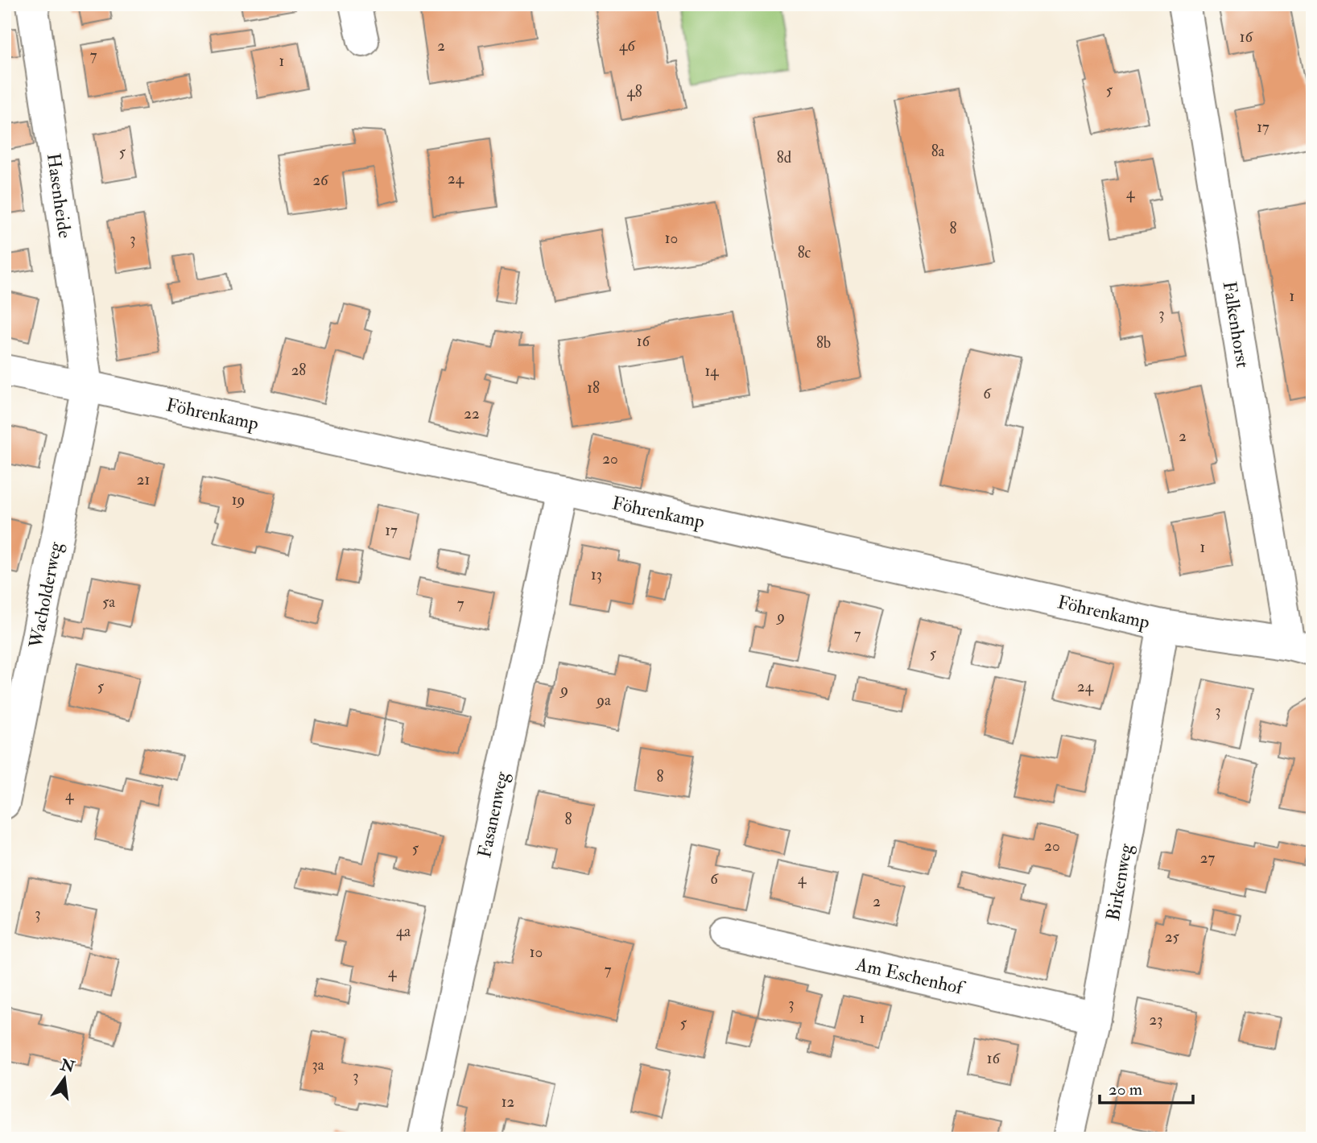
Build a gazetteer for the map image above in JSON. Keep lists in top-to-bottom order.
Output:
{
  "streets": {
    "street": [
      "Hasenheide",
      "Falkenhorst",
      "Föhrenkamp",
      "Wacholderweg",
      "Fasanenweg",
      "Birkenweg",
      "Am Eschenhof"
    ]
  },
  "crossings": [
    ["Hasenheide", "Föhrenkamp"],
    ["Hasenheide", "Wacholderweg"],
    ["Falkenhorst", "Föhrenkamp"],
    ["Föhrenkamp", "Wacholderweg"],
    ["Föhrenkamp", "Fasanenweg"],
    ["Föhrenkamp", "Birkenweg"],
    ["Birkenweg", "Am Eschenhof"]
  ],
  "house_numbers": [
    "16",
    "2",
    "46",
    "7",
    "1",
    "5",
    "48",
    "17",
    "8a",
    "5",
    "8d",
    "24",
    "26",
    "4",
    "8",
    "10",
    "3",
    "8c",
    "1",
    "3",
    "16",
    "8b",
    "28",
    "14",
    "18",
    "6",
    "22",
    "2",
    "20",
    "21",
    "19",
    "17",
    "1",
    "13",
    "5a",
    "7",
    "9",
    "7",
    "5",
    "5",
    "24",
    "9",
    "9a",
    "3",
    "8",
    "4",
    "8",
    "20",
    "5",
    "27",
    "6",
    "4",
    "2",
    "3",
    "4a",
    "25",
    "10",
    "7",
    "4",
    "3",
    "1",
    "23",
    "5",
    "16",
    "3a",
    "3",
    "12"
  ],
  "scale_bar": "20 m",
  "north": "top"
}
